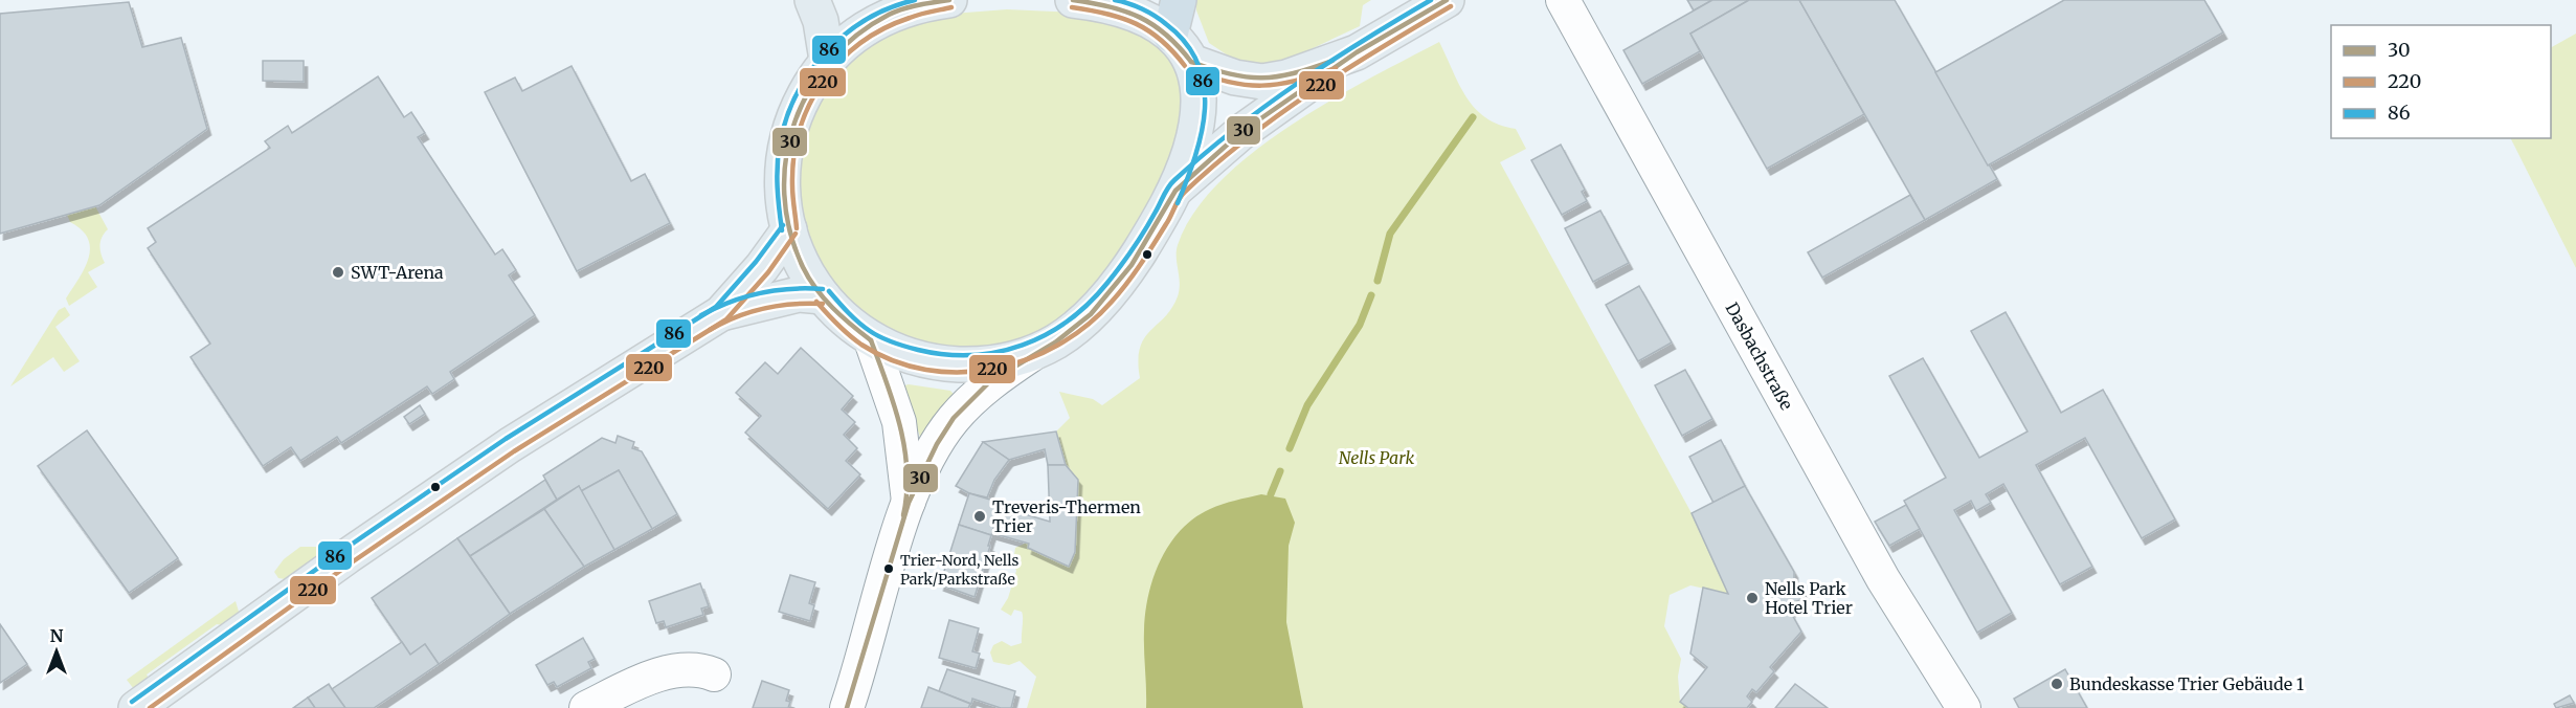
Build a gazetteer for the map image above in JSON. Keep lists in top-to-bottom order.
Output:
{
  "streets": {
    "street": ["Dasbachstraße"]
  },
  "parks": ["Nells Park"],
  "places": [
    "SWT-Arena",
    "Treveris-Thermen Trier",
    "Trier-Nord, Nells Park/Parkstraße",
    "Nells Park Hotel Trier",
    "Bundeskasse Trier Gebäude 1"
  ],
  "lines": ["transit line 30", "transit line 86", "transit line 220"],
  "legend": ["30", "220", "86"],
  "north": "top"
}
